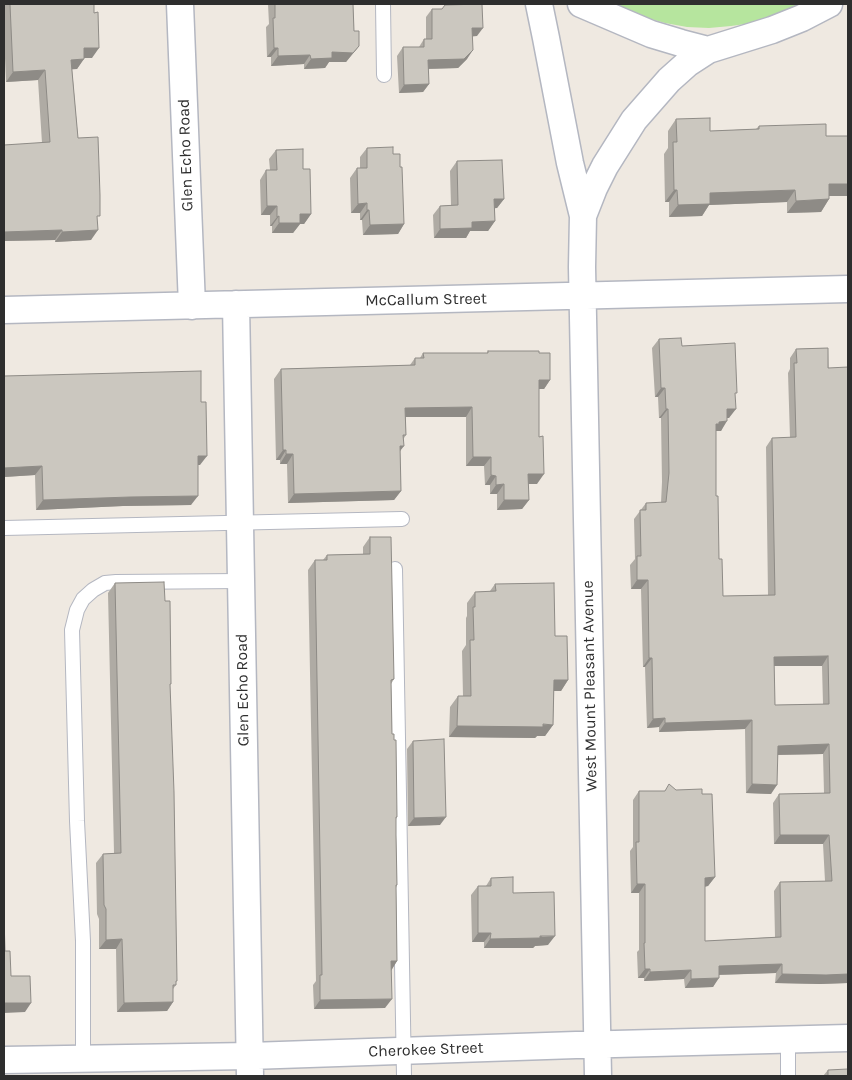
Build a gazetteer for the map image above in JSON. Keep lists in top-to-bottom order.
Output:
{
  "streets": {
    "street": [
      "Glen Echo Road",
      "McCallum Street",
      "West Mount Pleasant Avenue",
      "Cherokee Street"
    ]
  },
  "crossings": [
    ["Glen Echo Road", "McCallum Street"],
    ["Glen Echo Road", "Cherokee Street"],
    ["McCallum Street", "West Mount Pleasant Avenue"],
    ["West Mount Pleasant Avenue", "Cherokee Street"]
  ]
}
